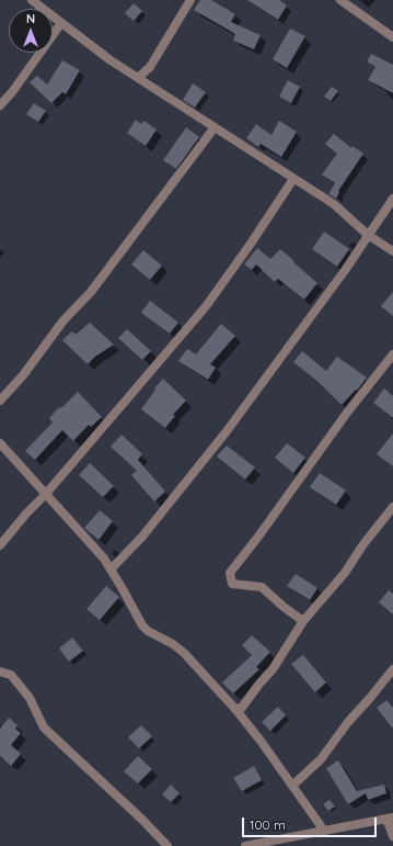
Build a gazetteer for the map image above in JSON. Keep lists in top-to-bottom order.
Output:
{
  "scale_bar": "100 m",
  "north": "top"
}
